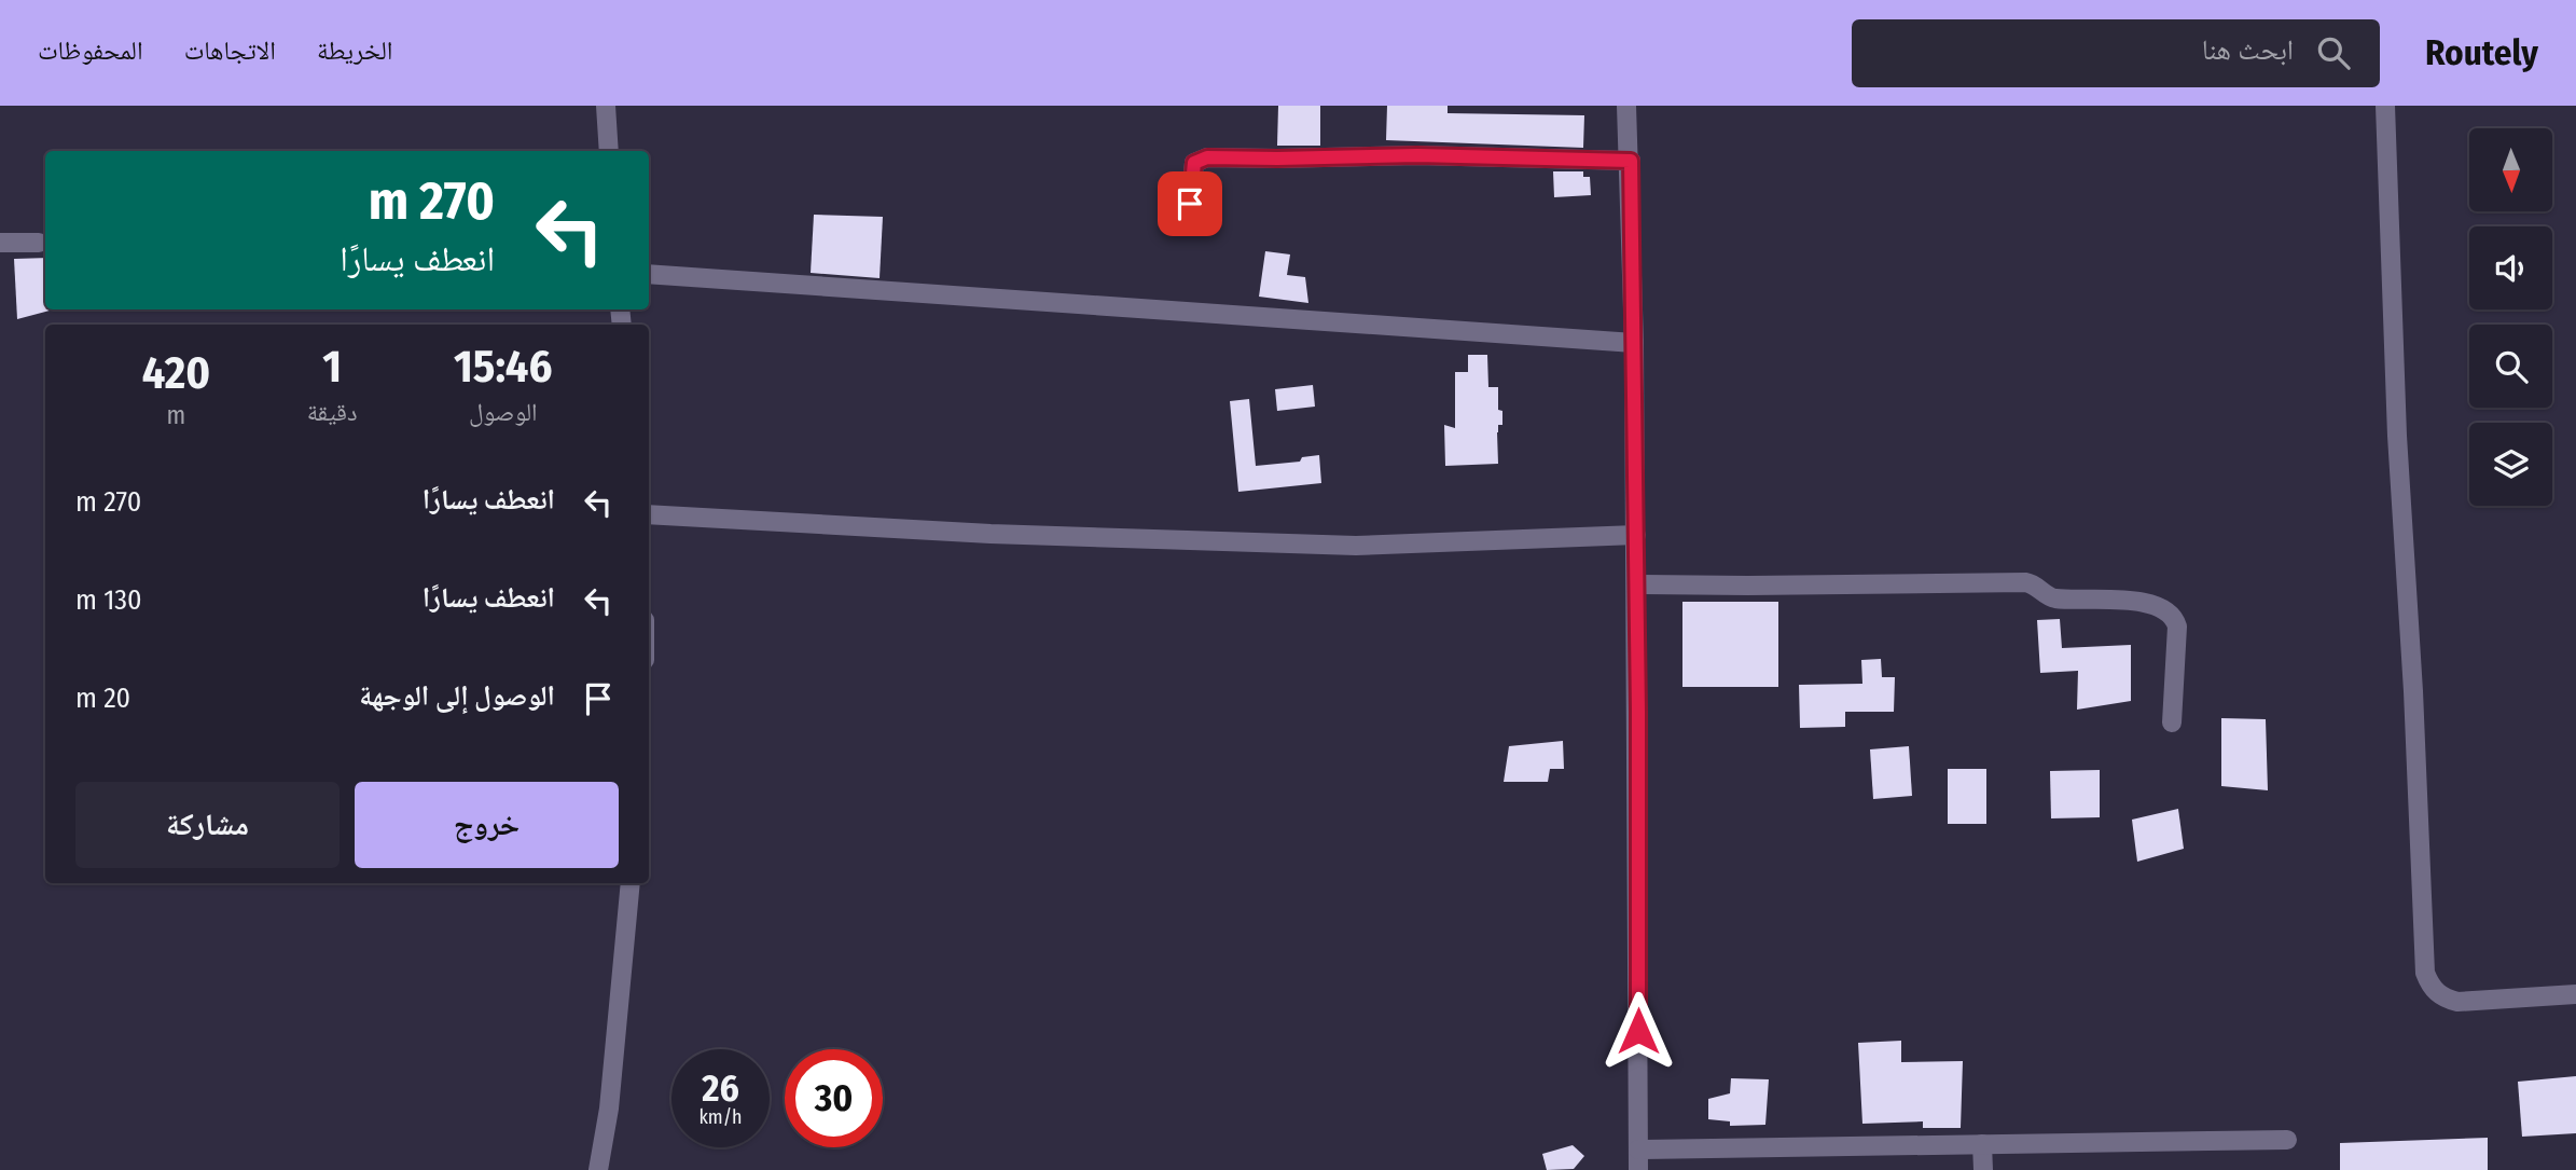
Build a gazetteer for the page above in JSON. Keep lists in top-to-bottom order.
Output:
{
  "north": "bottom",
  "page": {
    "header": "Routely",
    "search": "ابحث هنا",
    "nav": ["الخريطة", "الاتجاهات", "المحفوظات"],
    "turn": ["270 m", "انعطف يسارًا"],
    "eta": [
      "15:46",
      "الوصول",
      "1",
      "دقيقة",
      "420",
      "m"
    ],
    "list": [
      {
        "name": "انعطف يسارًا",
        "value": "270 m"
      },
      {
        "name": "انعطف يسارًا",
        "value": "130 m"
      },
      {
        "name": "الوصول إلى الوجهة",
        "value": "20 m"
      }
    ],
    "buttons": ["خروج", "مشاركة"],
    "speed": "26 km/h",
    "limit": "30"
  }
}
